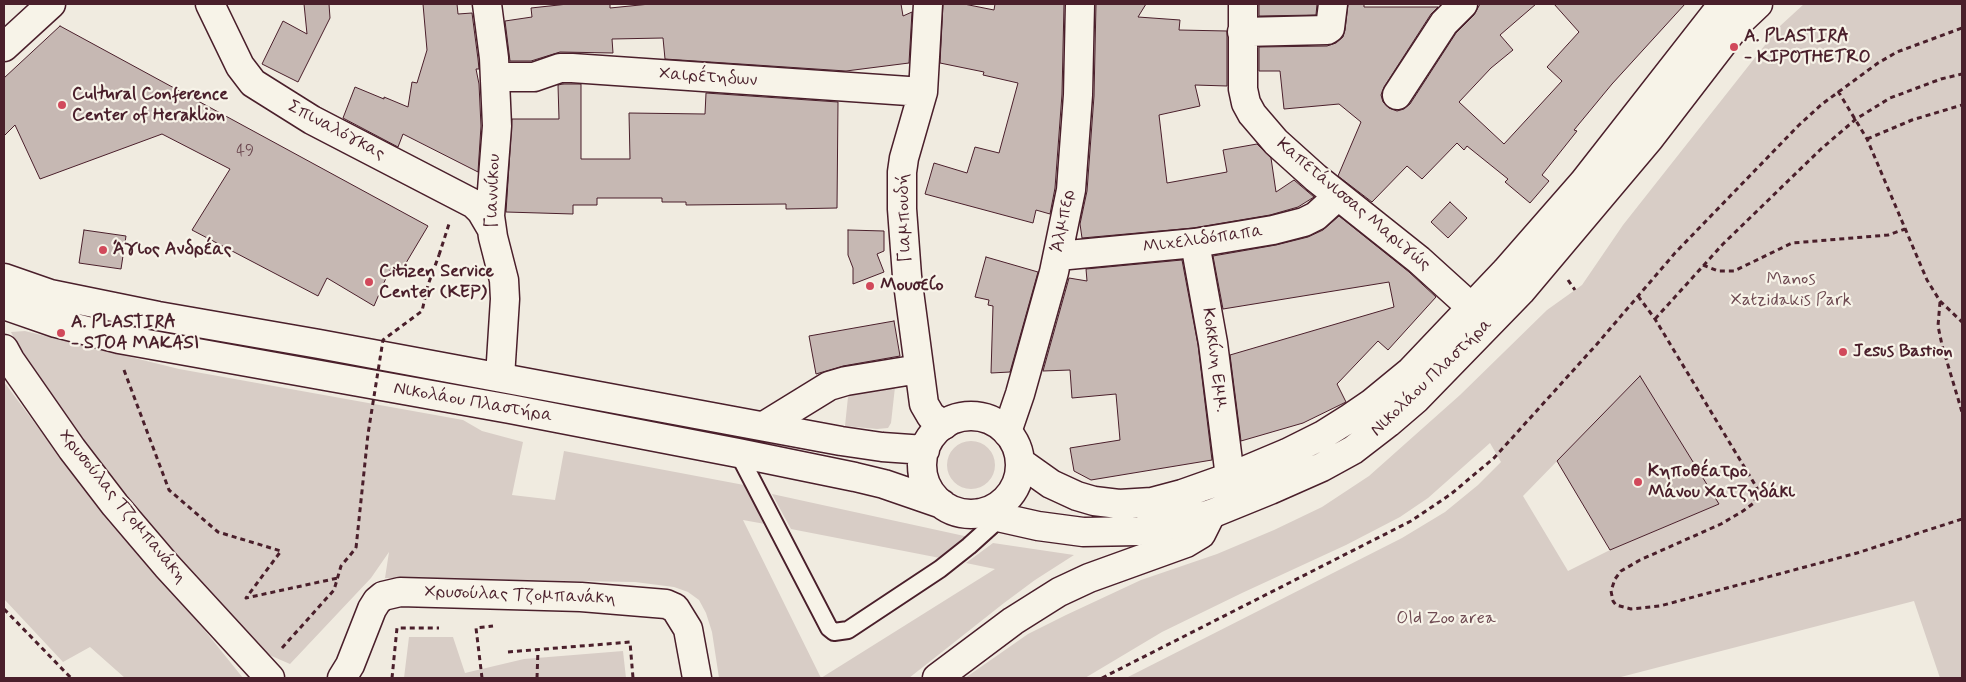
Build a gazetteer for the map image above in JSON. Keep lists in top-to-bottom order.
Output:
{
  "streets": {
    "street": [
      "Χαιρέτηδων",
      "Σπιναλόγκας",
      "Γιαννίκου",
      "Καπετάνισσας Μαριγώς",
      "Γιαμπουδή",
      "Άλμπερ",
      "Μιχελιδόπαπα",
      "Κοκκίνη Εμμ.",
      "Νικολάου Πλαστήρα",
      "Χρυσούλας Τζομπανάκη"
    ]
  },
  "crossings": [
    ["Χαιρέτηδων", "Γιαννίκου"],
    ["Χαιρέτηδων", "Γιαμπουδή"],
    ["Σπιναλόγκας", "Γιαννίκου"],
    ["Γιαννίκου", "Νικολάου Πλαστήρα"],
    ["Καπετάνισσας Μαριγώς", "Μιχελιδόπαπα"],
    ["Καπετάνισσας Μαριγώς", "Νικολάου Πλαστήρα"],
    ["Γιαμπουδή", "Άλμπερ"],
    ["Γιαμπουδή", "Νικολάου Πλαστήρα"],
    ["Άλμπερ", "Μιχελιδόπαπα"],
    ["Άλμπερ", "Νικολάου Πλαστήρα"],
    ["Μιχελιδόπαπα", "Κοκκίνη Εμμ."],
    ["Κοκκίνη Εμμ.", "Νικολάου Πλαστήρα"]
  ],
  "parks": ["Manos Xatzidakis Park", "Old Zoo area"],
  "places": [
    "A. PLASTIRA - KIPOTHETRO",
    "Cultural Conference Center of Heraklion",
    "Άγιος Ανδρέας",
    "Citizen Service Center (KEP)",
    "Μουσείο",
    "A. PLASTIRA - STOA MAKASI",
    "Jesus Bastion",
    "Κηποθέατρο Μάνου Χατζηδάκι"
  ],
  "house_numbers": ["49"]
}
